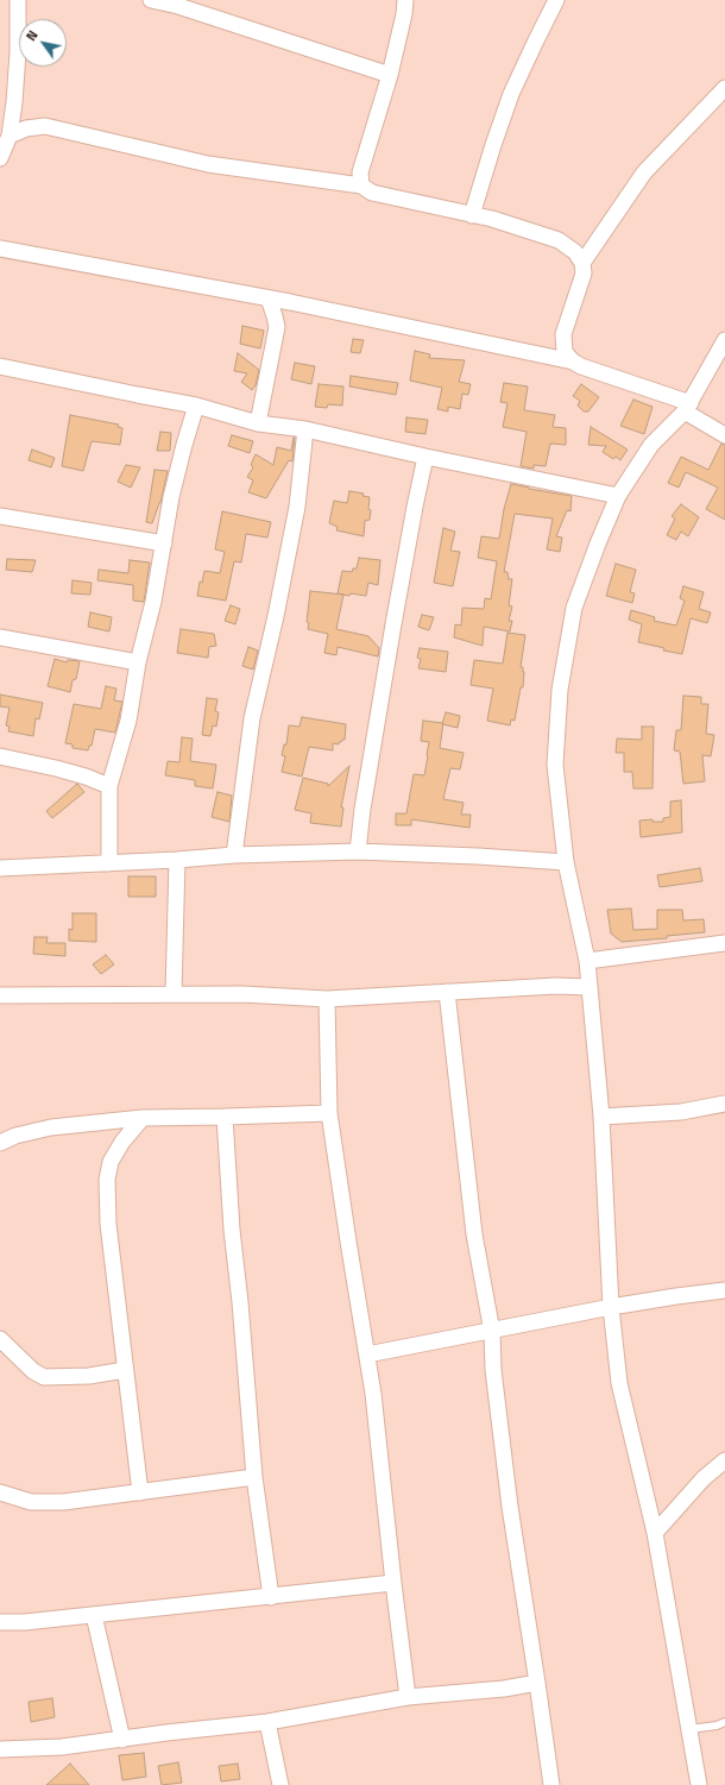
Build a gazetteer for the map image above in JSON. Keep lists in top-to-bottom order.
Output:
{
  "north": "top left"
}
